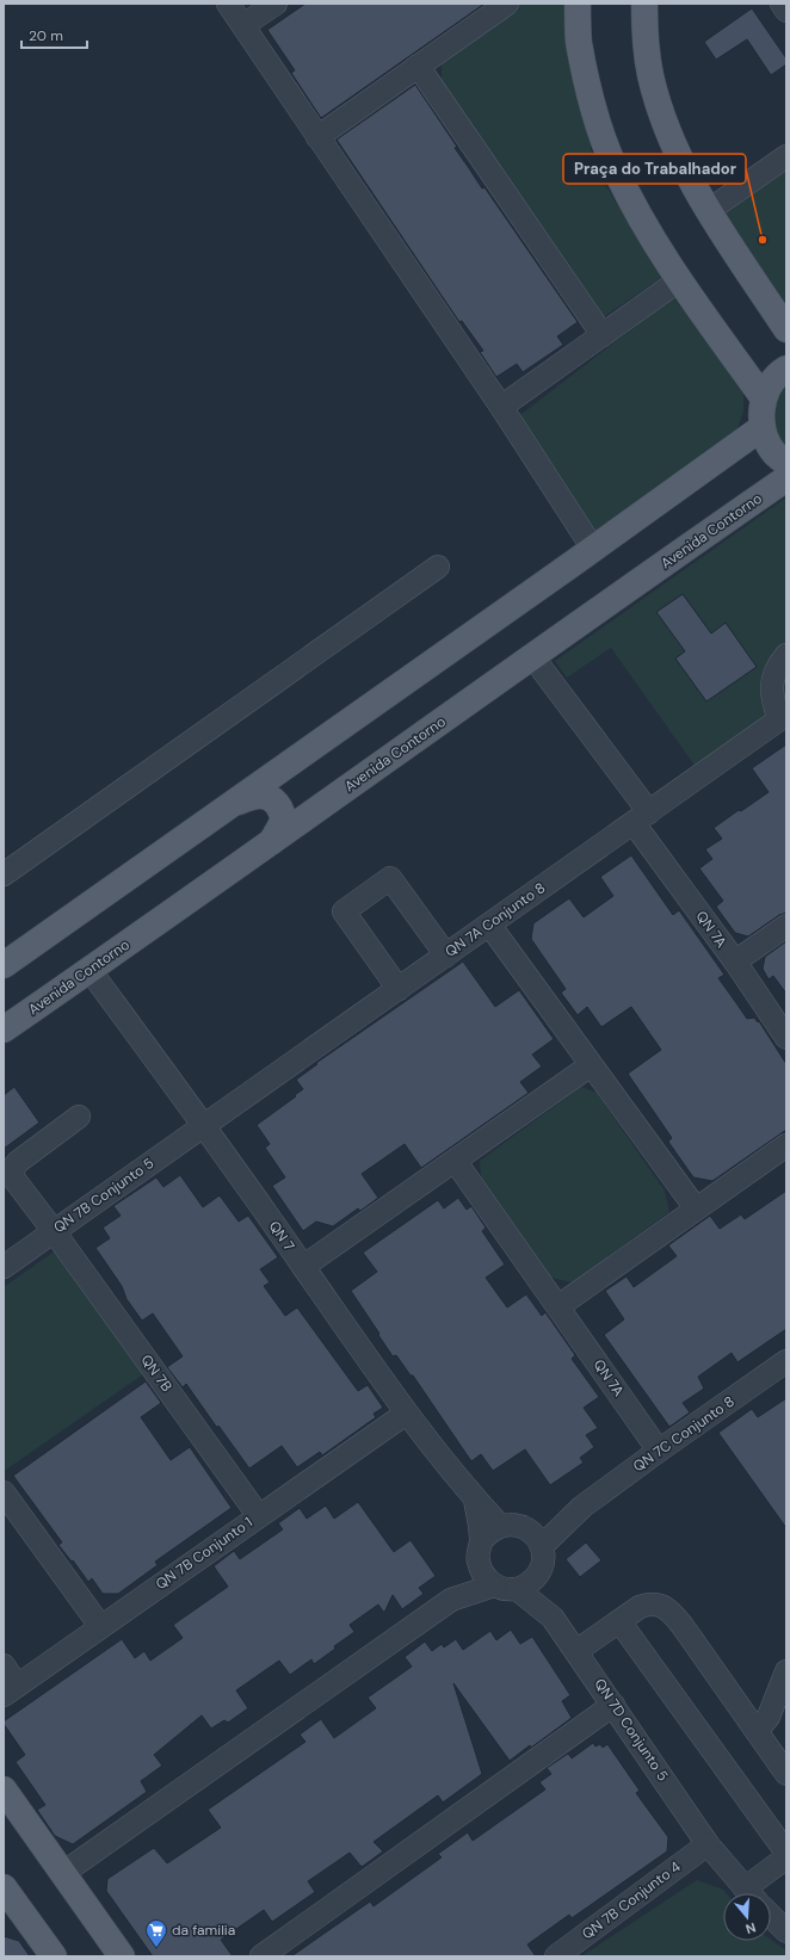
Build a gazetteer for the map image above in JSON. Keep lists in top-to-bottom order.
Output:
{
  "streets": {
    "main road": ["Avenida Contorno"],
    "street": [
      "QN 7A Conjunto 8",
      "QN 7A",
      "QN 7B Conjunto 5",
      "QN 7",
      "QN 7B",
      "QN 7C Conjunto 8",
      "QN 7B Conjunto 1",
      "QN 7D Conjunto 5",
      "QN 7B Conjunto 4"
    ]
  },
  "crossings": [
    ["Avenida Contorno", "QN 7A"],
    ["Avenida Contorno", "QN 7"],
    ["QN 7A Conjunto 8", "QN 7A"],
    ["QN 7A Conjunto 8", "QN 7B Conjunto 5"],
    ["QN 7A Conjunto 8", "QN 7"],
    ["QN 7A", "QN 7C Conjunto 8"],
    ["QN 7B Conjunto 5", "QN 7"],
    ["QN 7B Conjunto 5", "QN 7B"],
    ["QN 7", "QN 7C Conjunto 8"],
    ["QN 7", "QN 7B Conjunto 1"],
    ["QN 7", "QN 7D Conjunto 5"],
    ["QN 7B", "QN 7B Conjunto 1"],
    ["QN 7C Conjunto 8", "QN 7D Conjunto 5"],
    ["QN 7D Conjunto 5", "QN 7B Conjunto 4"]
  ],
  "places": {
    "other": ["Praça do Trabalhador"],
    "supermarket": ["da familia"]
  },
  "scale_bar": "20 m",
  "north": "bottom"
}
